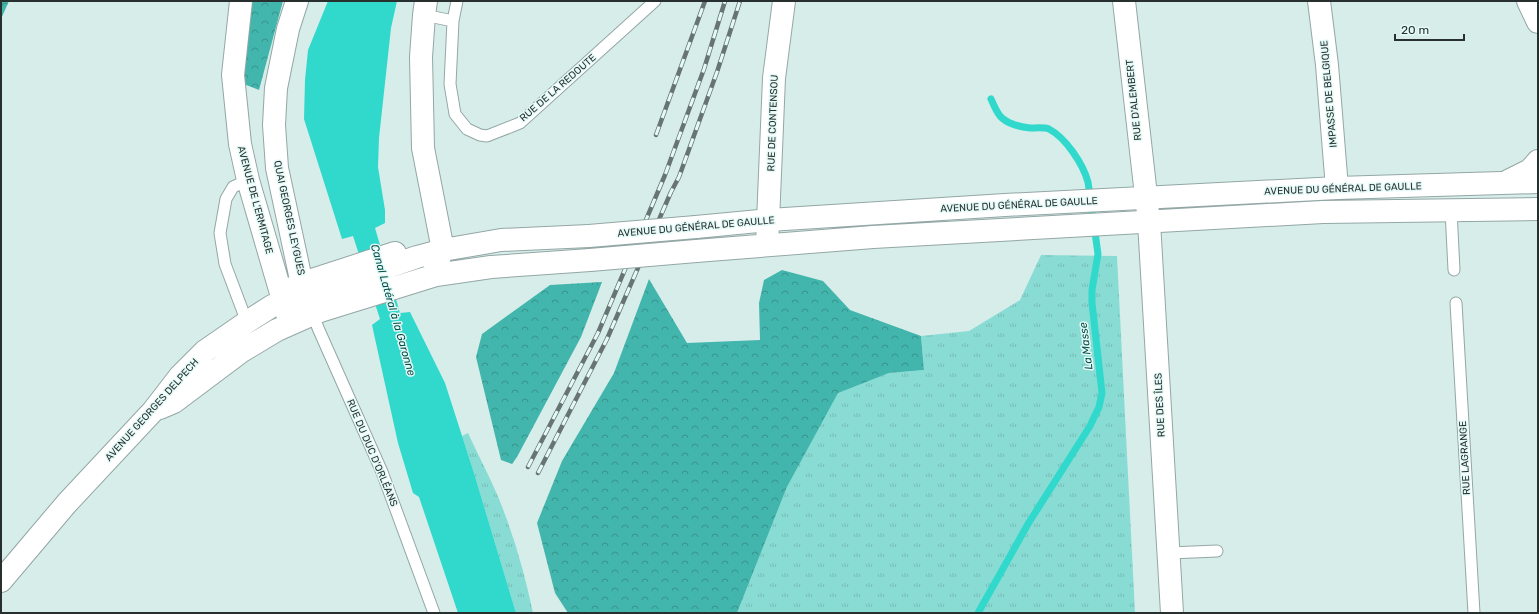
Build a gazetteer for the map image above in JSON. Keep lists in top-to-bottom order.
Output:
{
  "streets": {
    "main road": [
      "IMPASSE DE BELGIQUE",
      "RUE D'ALEMBERT",
      "RUE DE CONTENSOU",
      "AVENUE DU GÉNÉRAL DE GAULLE",
      "AVENUE DE L’ERMITAGE",
      "QUAI GEORGES LEYGUES",
      "RUE DES ÎLES",
      "AVENUE GEORGES DELPECH"
    ],
    "lane": ["RUE DE LA REDOUTE", "RUE DU DUC D'ORLÉANS", "RUE LAGRANGE"]
  },
  "crossings": [
    ["IMPASSE DE BELGIQUE", "AVENUE DU GÉNÉRAL DE GAULLE"],
    ["RUE D'ALEMBERT", "AVENUE DU GÉNÉRAL DE GAULLE"],
    ["RUE D'ALEMBERT", "RUE DES ÎLES"],
    ["RUE DE CONTENSOU", "AVENUE DU GÉNÉRAL DE GAULLE"],
    ["AVENUE DU GÉNÉRAL DE GAULLE", "QUAI GEORGES LEYGUES"],
    ["AVENUE DU GÉNÉRAL DE GAULLE", "RUE DES ÎLES"],
    ["AVENUE DU GÉNÉRAL DE GAULLE", "AVENUE GEORGES DELPECH"],
    ["AVENUE DU GÉNÉRAL DE GAULLE", "RUE DU DUC D'ORLÉANS"],
    ["AVENUE DE L’ERMITAGE", "AVENUE GEORGES DELPECH"],
    ["QUAI GEORGES LEYGUES", "AVENUE GEORGES DELPECH"],
    ["QUAI GEORGES LEYGUES", "RUE DU DUC D'ORLÉANS"],
    ["AVENUE GEORGES DELPECH", "RUE DU DUC D'ORLÉANS"]
  ],
  "water": ["Canal Latéral à la Garonne", "La Masse"],
  "scale_bar": "20 m"
}
